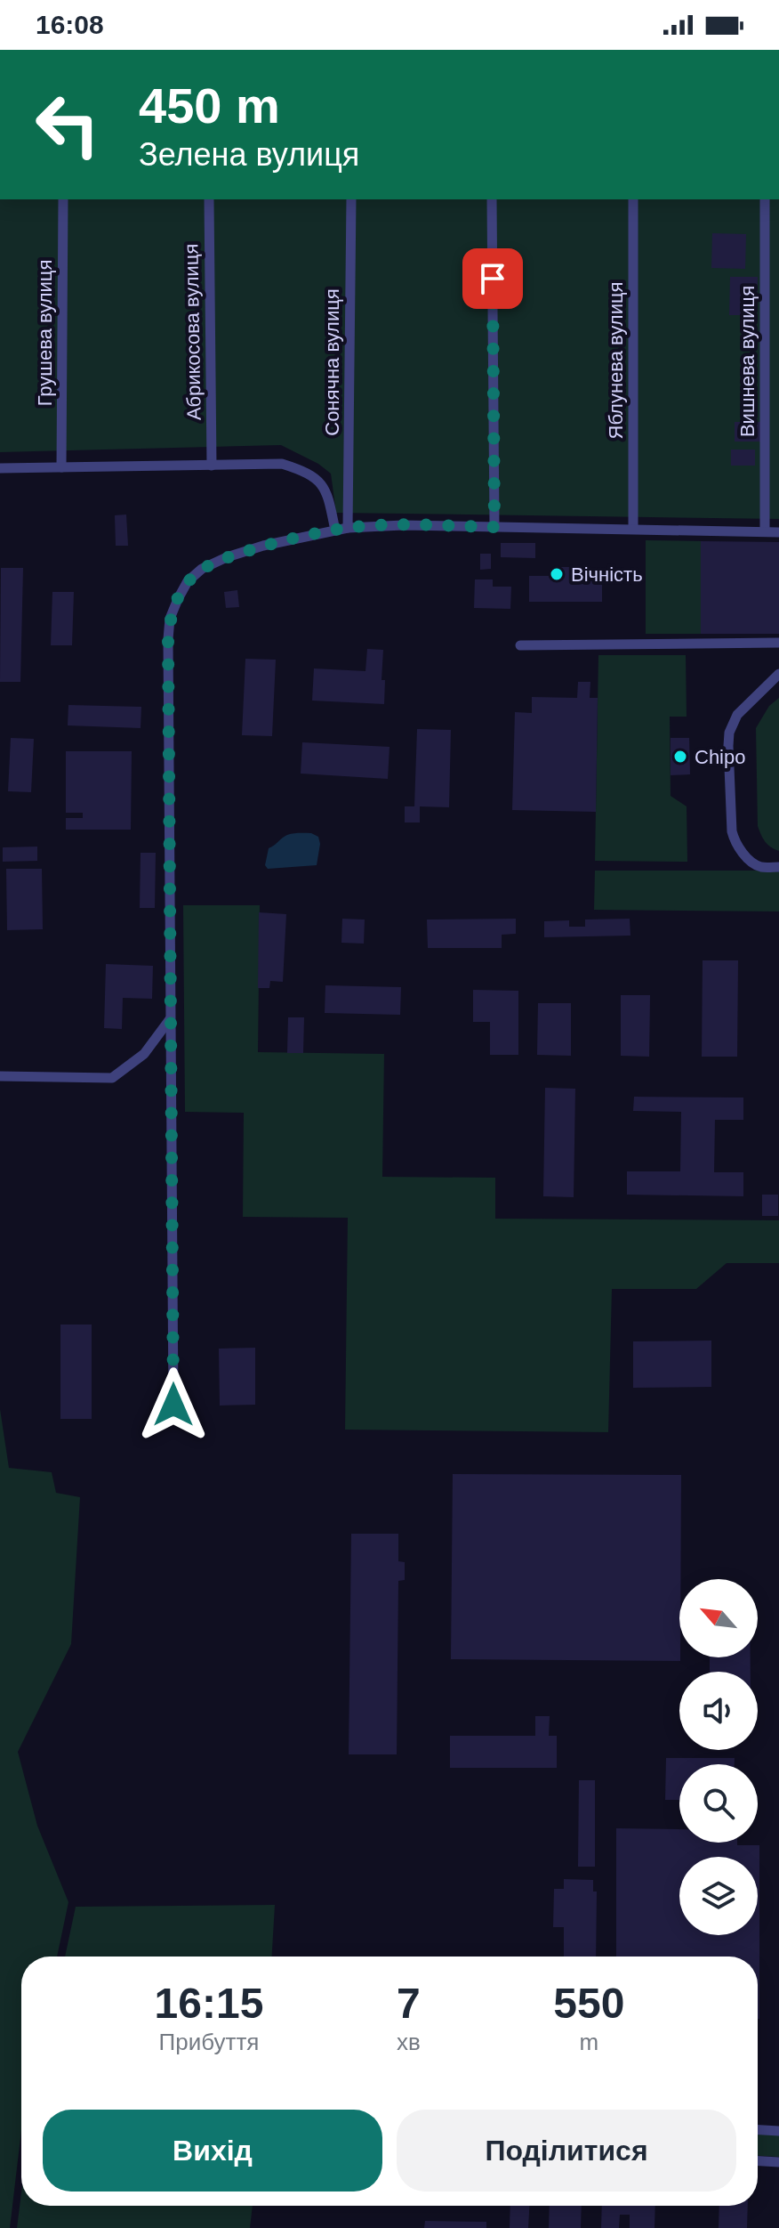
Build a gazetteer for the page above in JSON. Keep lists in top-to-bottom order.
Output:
{
  "streets": {
    "lane": [
      "Абрикосова вулиця",
      "Грушева вулиця",
      "Яблунева вулиця",
      "Вишнева вулиця",
      "Сонячна вулиця"
    ]
  },
  "places": ["Вічність", "Chipo"],
  "north": "top left",
  "page": {
    "status": "16:08",
    "turn": ["450 m", "Зелена вулиця"],
    "eta": [
      "16:15",
      "Прибуття",
      "7",
      "хв",
      "550",
      "m"
    ],
    "buttons": ["Вихід", "Поділитися"]
  }
}
